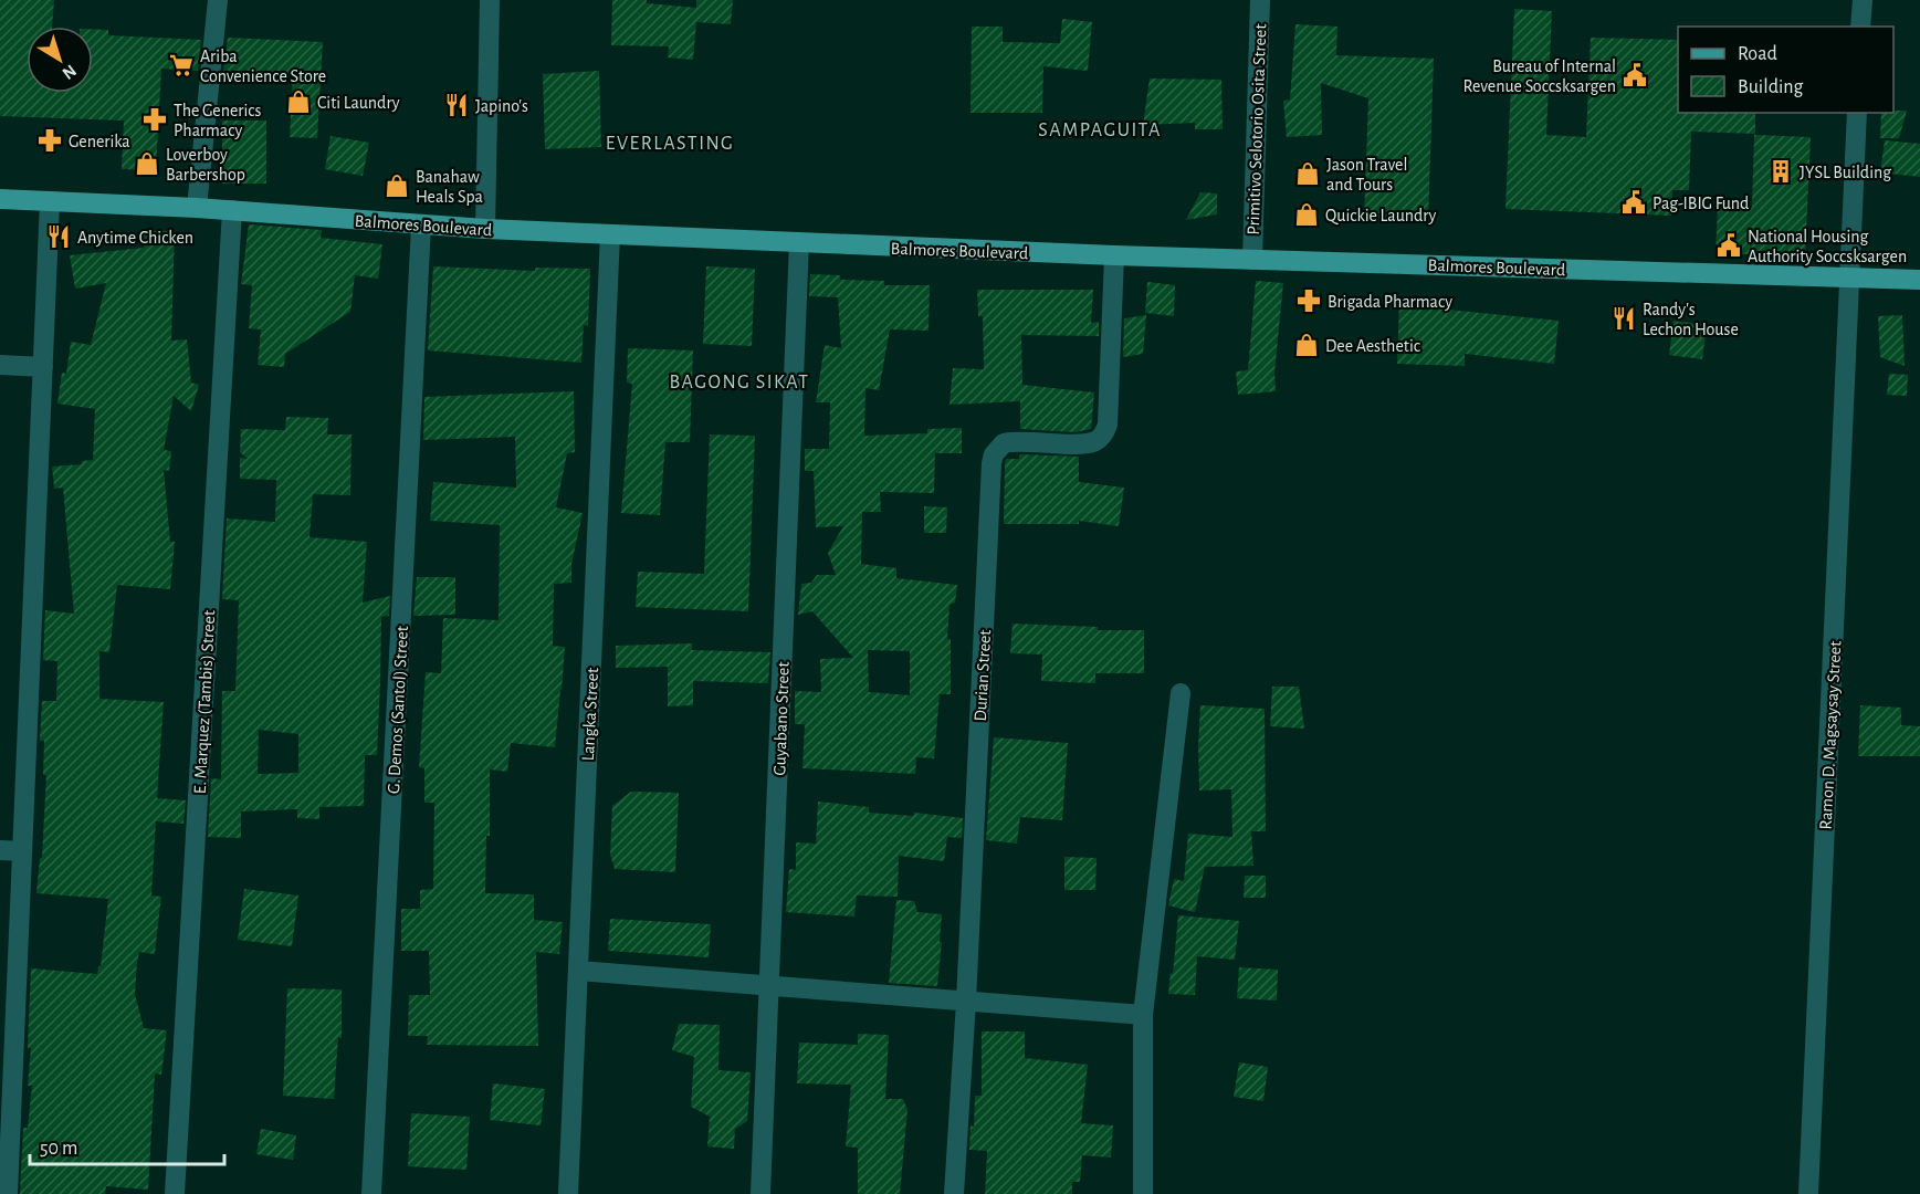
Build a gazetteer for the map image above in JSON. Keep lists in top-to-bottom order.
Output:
{
  "streets": {
    "main road": ["Balmores Boulevard"],
    "street": [
      "Primitivo Selotorio Osita Street",
      "Durian Street",
      "E. Marquez (Tambis) Street",
      "G. Demos (Santol) Street",
      "Langka Street",
      "Guyabano Street",
      "Ramon D. Magsaysay Street"
    ]
  },
  "crossings": [
    ["Primitivo Selotorio Osita Street", "Balmores Boulevard"],
    ["Balmores Boulevard", "Durian Street"],
    ["Balmores Boulevard", "E. Marquez (Tambis) Street"],
    ["Balmores Boulevard", "G. Demos (Santol) Street"],
    ["Balmores Boulevard", "Langka Street"],
    ["Balmores Boulevard", "Guyabano Street"],
    ["Balmores Boulevard", "Ramon D. Magsaysay Street"]
  ],
  "districts": ["SAMPAGUITA", "EVERLASTING", "BAGONG SIKAT"],
  "places": {
    "supermarket": ["Ariba Convenience Store"],
    "public building": ["Bureau of Internal Revenue Soccsksargen", "Pag-IBIG Fund", "National Housing Authority Soccsksargen"],
    "shop": [
      "Citi Laundry",
      "Loverboy Barbershop",
      "Jason Travel and Tours",
      "Banahaw Heals Spa",
      "Quickie Laundry",
      "Dee Aesthetic"
    ],
    "restaurant": ["Japino's", "Anytime Chicken", "Randy's Lechon House"],
    "pharmacy": ["The Generics Pharmacy", "Generika", "Brigada Pharmacy"],
    "building": ["JYSL Building"]
  },
  "legend": ["Road", "Building"],
  "scale_bar": "50 m",
  "north": "bottom right"
}
